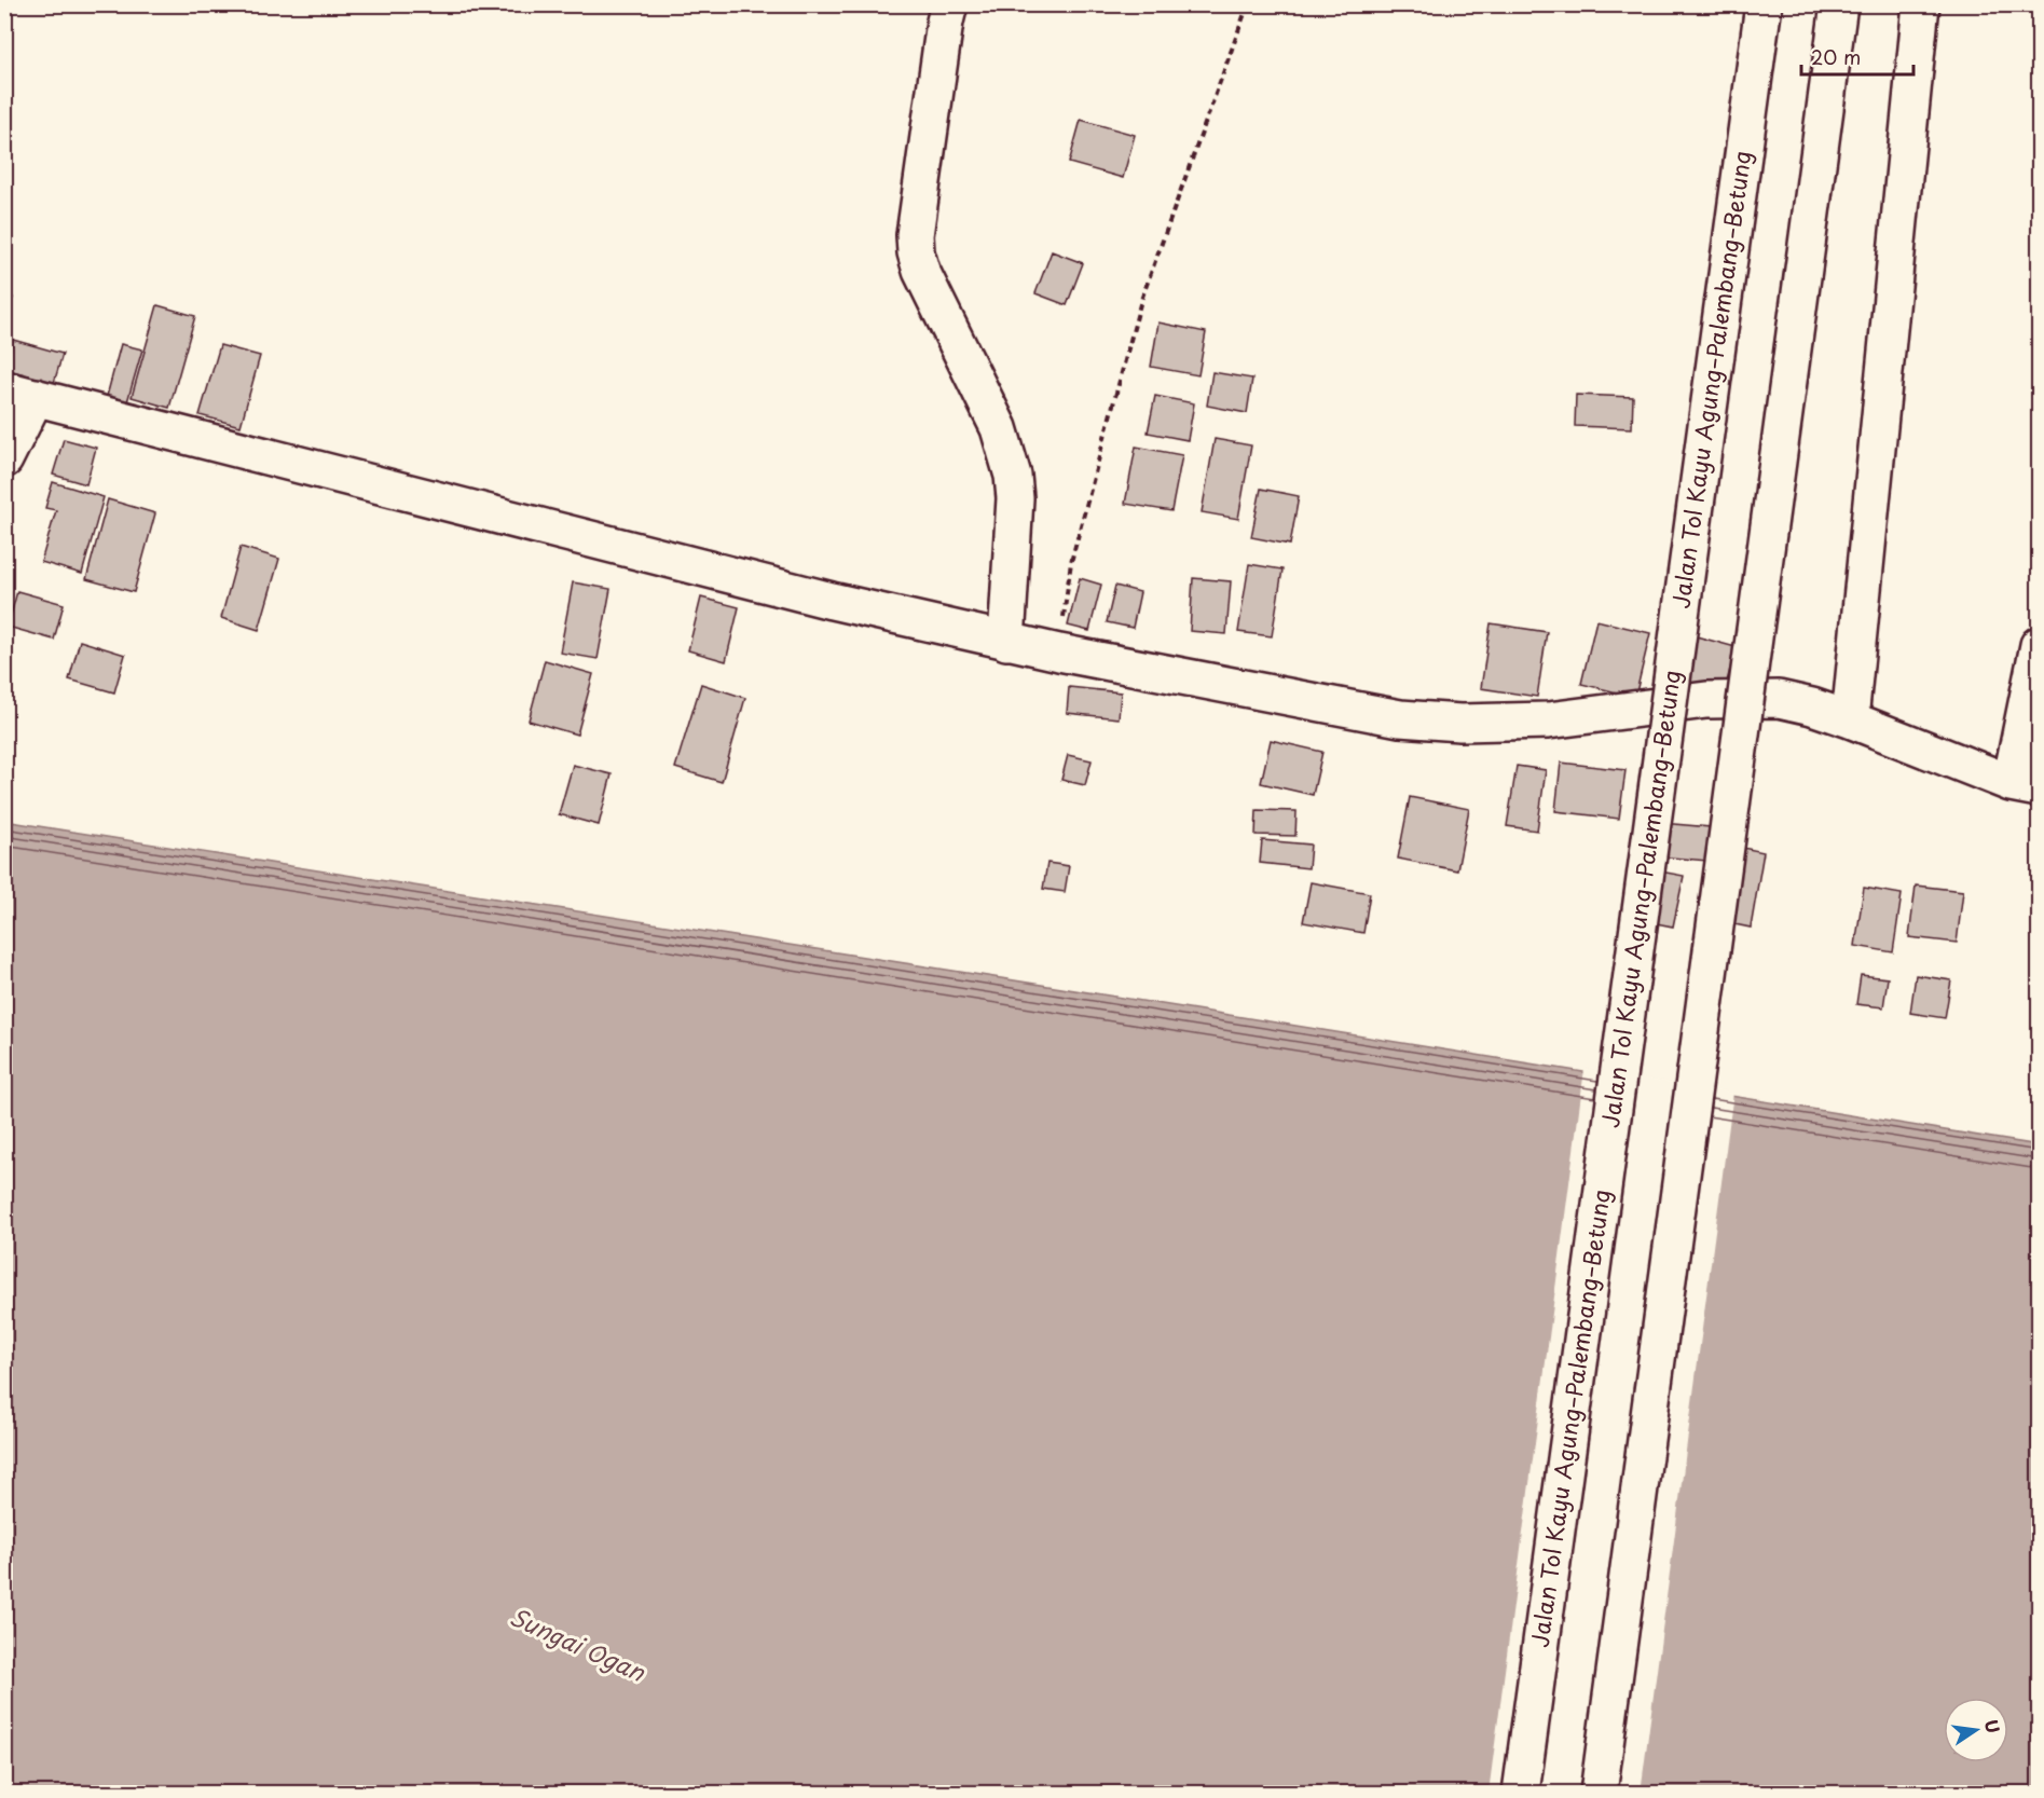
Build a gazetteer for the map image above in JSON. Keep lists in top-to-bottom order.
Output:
{
  "streets": {
    "main road": ["Jalan Tol Kayu Agung–Palembang–Betung"]
  },
  "water": ["Sungai Ogan"],
  "scale_bar": "20 m",
  "north": "right"
}
